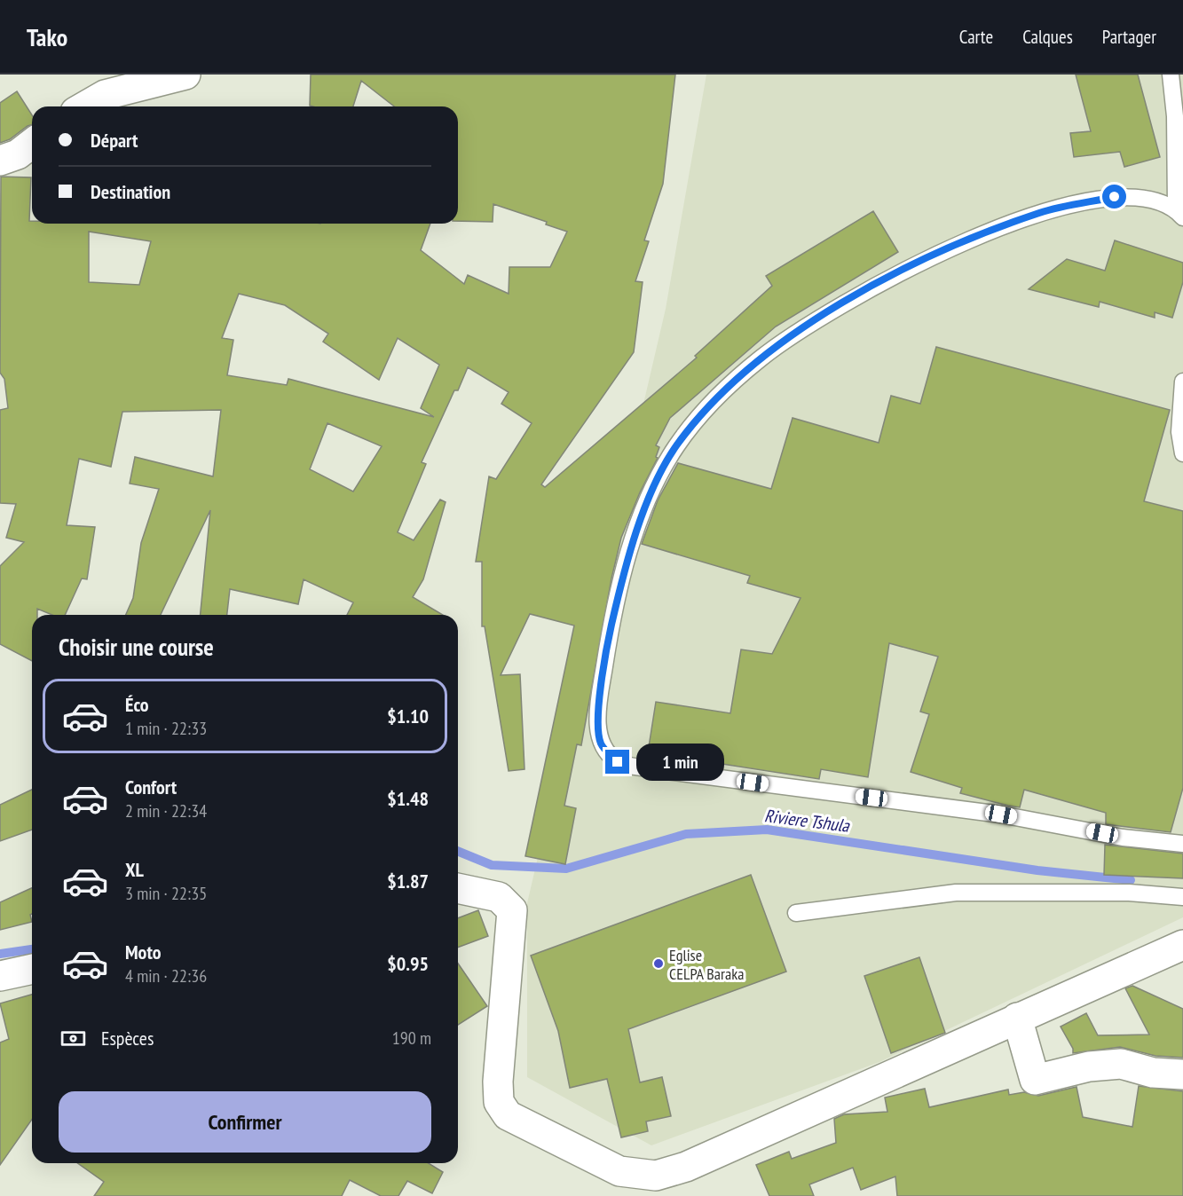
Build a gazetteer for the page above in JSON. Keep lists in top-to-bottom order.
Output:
{
  "water": ["Riviere Tshula"],
  "places": ["Eglise CELPA Baraka"],
  "page": {
    "header": "Tako",
    "nav": ["Carte", "Calques", "Partager"],
    "banner": ["Départ", "Destination"],
    "heading": "Choisir une course",
    "list": [
      {
        "name": "Éco",
        "note": "1 min · 22:33",
        "value": "$1.10"
      },
      {
        "name": "Confort",
        "note": "2 min · 22:34",
        "value": "$1.48"
      },
      {
        "name": "XL",
        "note": "3 min · 22:35",
        "value": "$1.87"
      },
      {
        "name": "Moto",
        "note": "4 min · 22:36",
        "value": "$0.95"
      }
    ],
    "bubble": "1 min",
    "pay": ["Espèces", "190 m"],
    "buttons": "Confirmer"
  }
}
